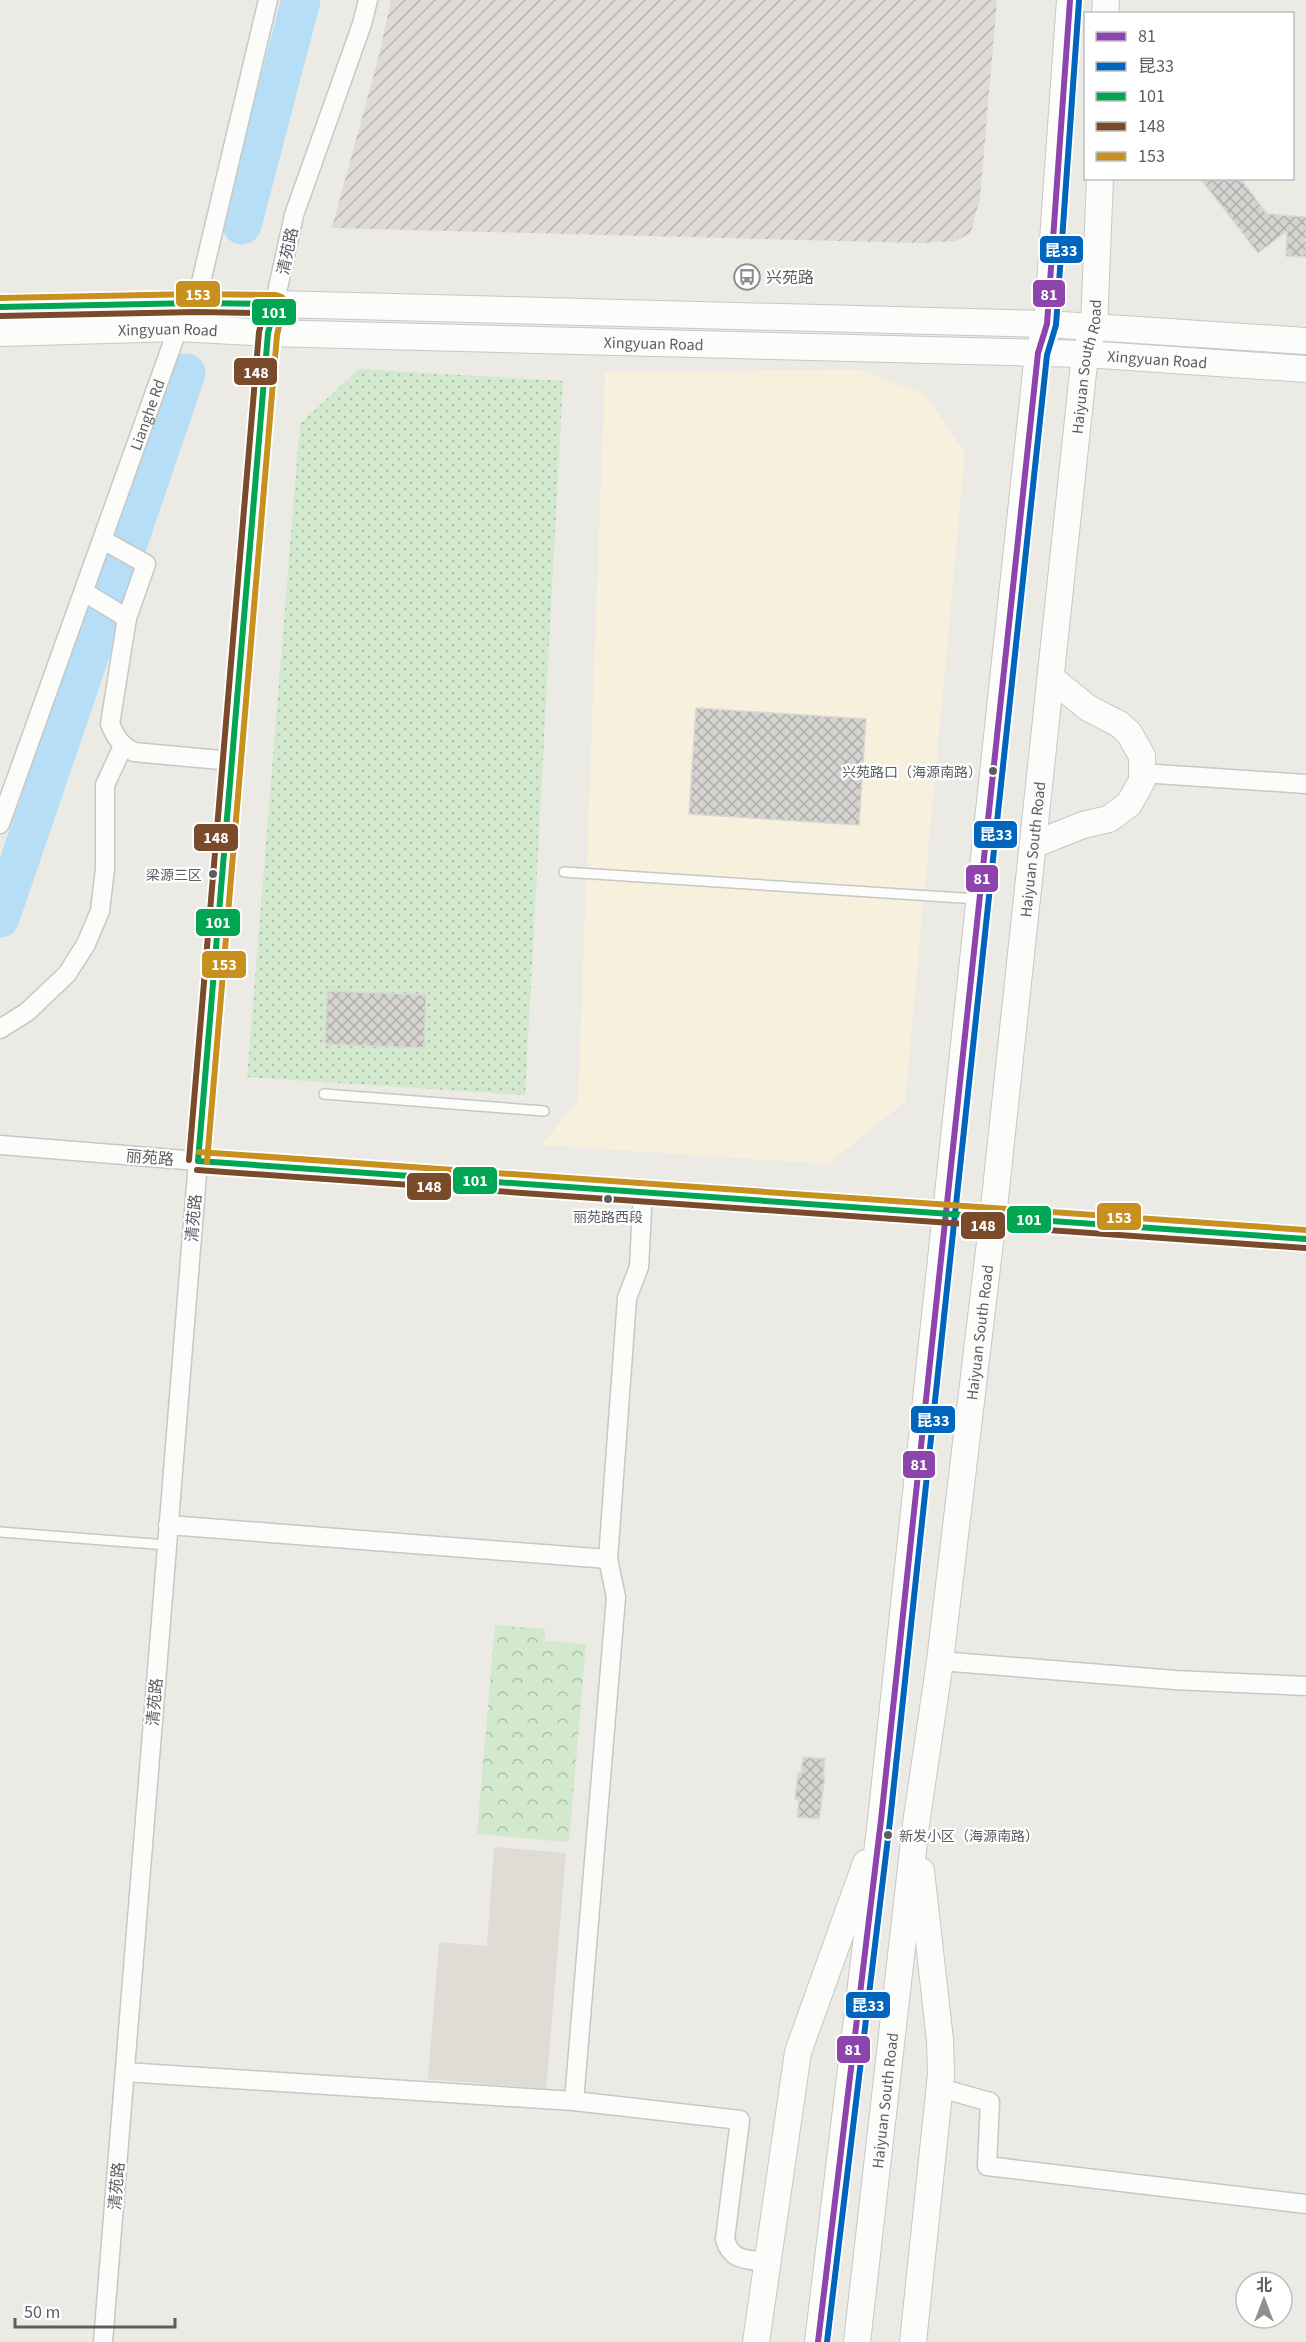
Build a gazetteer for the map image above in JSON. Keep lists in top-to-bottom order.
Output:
{
  "streets": {
    "main road": [
      "清苑路",
      "Xingyuan Road",
      "Haiyuan South Road",
      "丽苑路"
    ],
    "street": ["Lianghe Rd"]
  },
  "crossings": [
    ["清苑路", "Xingyuan Road"],
    ["清苑路", "丽苑路"],
    ["Xingyuan Road", "Haiyuan South Road"],
    ["Xingyuan Road", "Lianghe Rd"],
    ["Haiyuan South Road", "丽苑路"]
  ],
  "places": {
    "bus stop": ["兴苑路"],
    "other": [
      "兴苑路口（海源南路）",
      "梁源三区",
      "丽苑路西段",
      "新发小区（海源南路）"
    ]
  },
  "lines": [
    "transit line 81",
    "transit line 昆33",
    "transit line 153",
    "transit line 101",
    "transit line 148"
  ],
  "legend": [
    "81",
    "昆33",
    "101",
    "148",
    "153"
  ],
  "scale_bar": "50 m",
  "north": "top"
}
